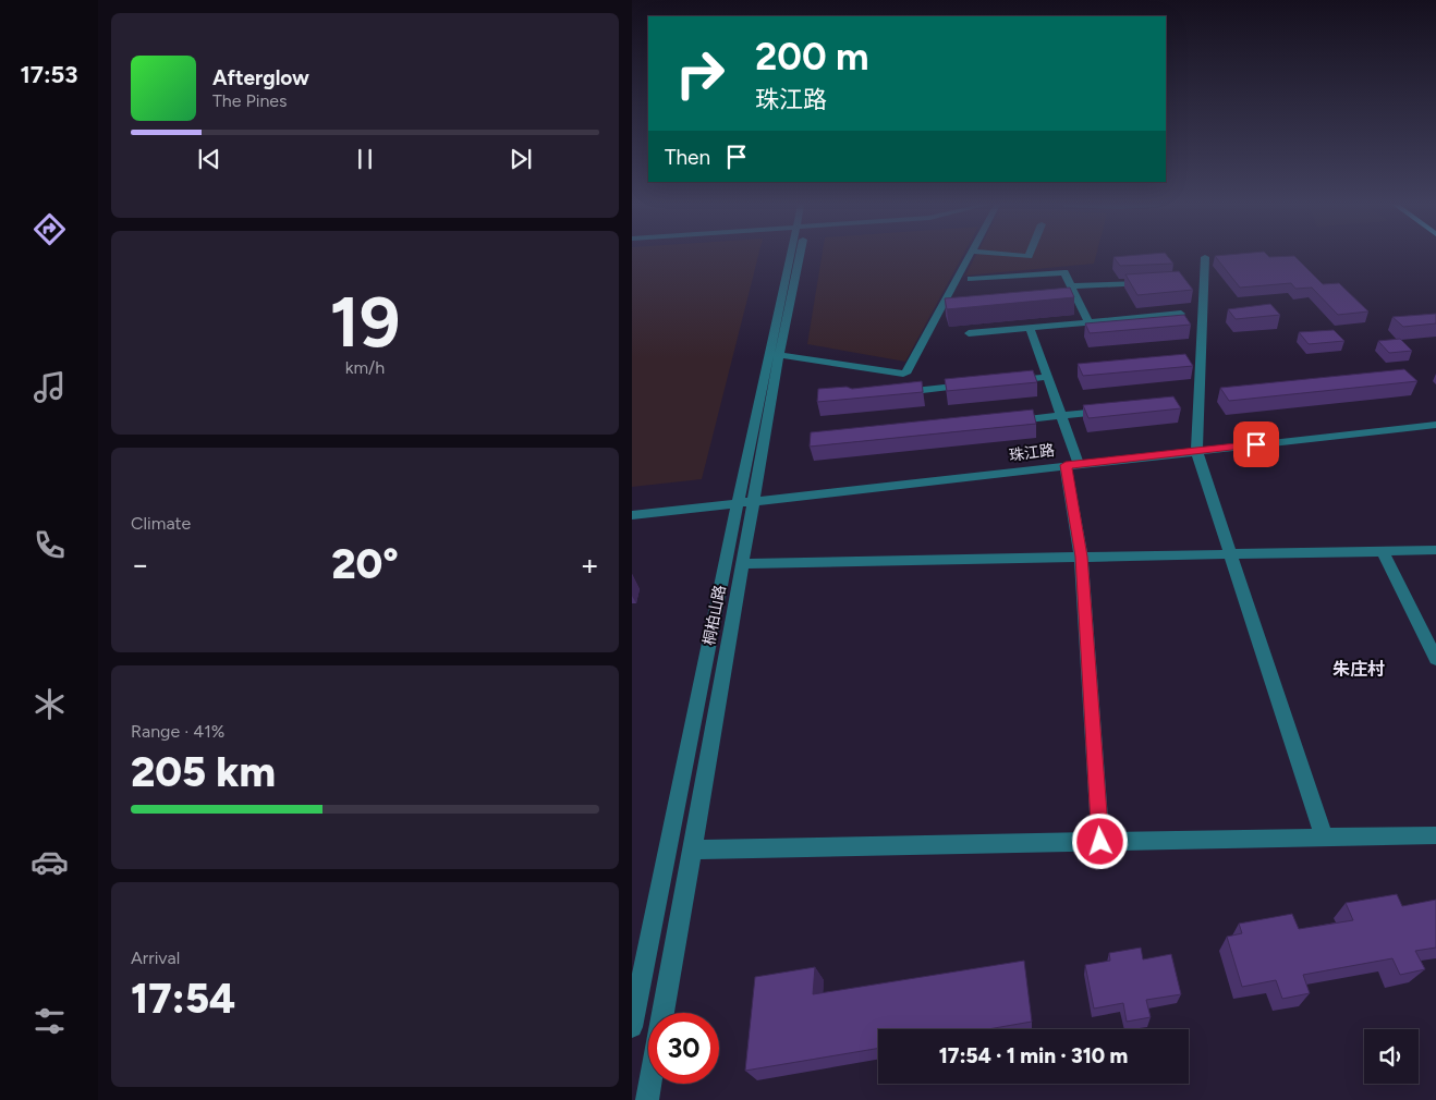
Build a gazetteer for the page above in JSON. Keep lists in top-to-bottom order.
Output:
{
  "streets": {
    "street": ["珠江路", "桐柏山路"]
  },
  "crossings": [
    ["珠江路", "桐柏山路"]
  ],
  "districts": ["朱庄村"],
  "page": {
    "tabs": "17:53",
    "turn": ["200 m", "珠江路"],
    "song": ["Afterglow", "The Pines"],
    "then": "Then",
    "tile": [
      ["19", "km/h"],
      "Climate",
      ["Range · 41%", "205 km"],
      ["Arrival", "17:54"]
    ],
    "heat": ["−", "20°", "+"],
    "limit": "30",
    "trip": "17:54 · 1 min · 310 m"
  }
}
